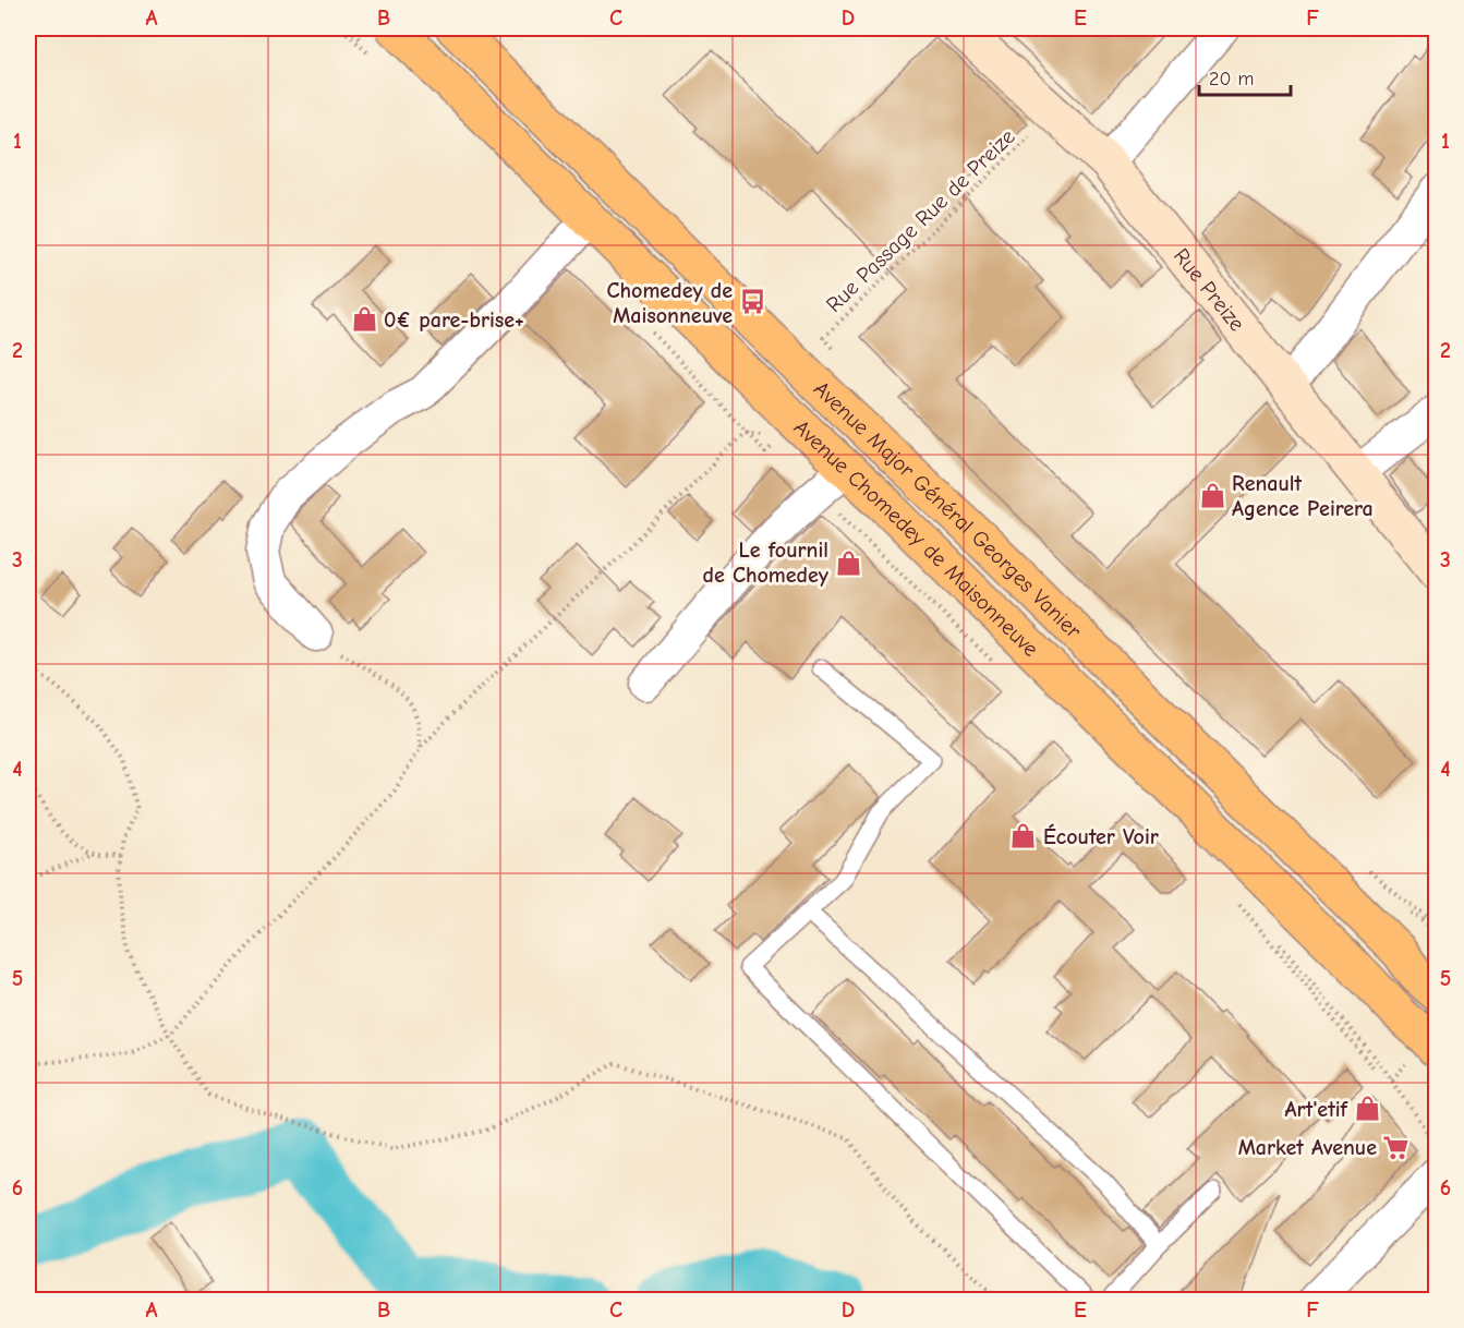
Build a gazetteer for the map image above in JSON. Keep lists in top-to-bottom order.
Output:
{
  "streets": {
    "main road": ["Avenue Major Général Georges Vanier", "Avenue Chomedey de Maisonneuve"],
    "street": ["Rue Preize"],
    "path": ["Rue Passage Rue de Preize"]
  },
  "places": {
    "bus stop": ["Chomedey de Maisonneuve"],
    "shop": [
      "0€ pare-brise+",
      "Renault Agence Peirera",
      "Le fournil de Chomedey",
      "Écouter Voir",
      "Art'etif"
    ],
    "supermarket": ["Market Avenue"]
  },
  "scale_bar": "20 m",
  "grid": {
    "columns": [
      "A",
      "B",
      "C",
      "D",
      "E",
      "F"
    ],
    "rows": [
      "1",
      "2",
      "3",
      "4",
      "5",
      "6"
    ]
  }
}
